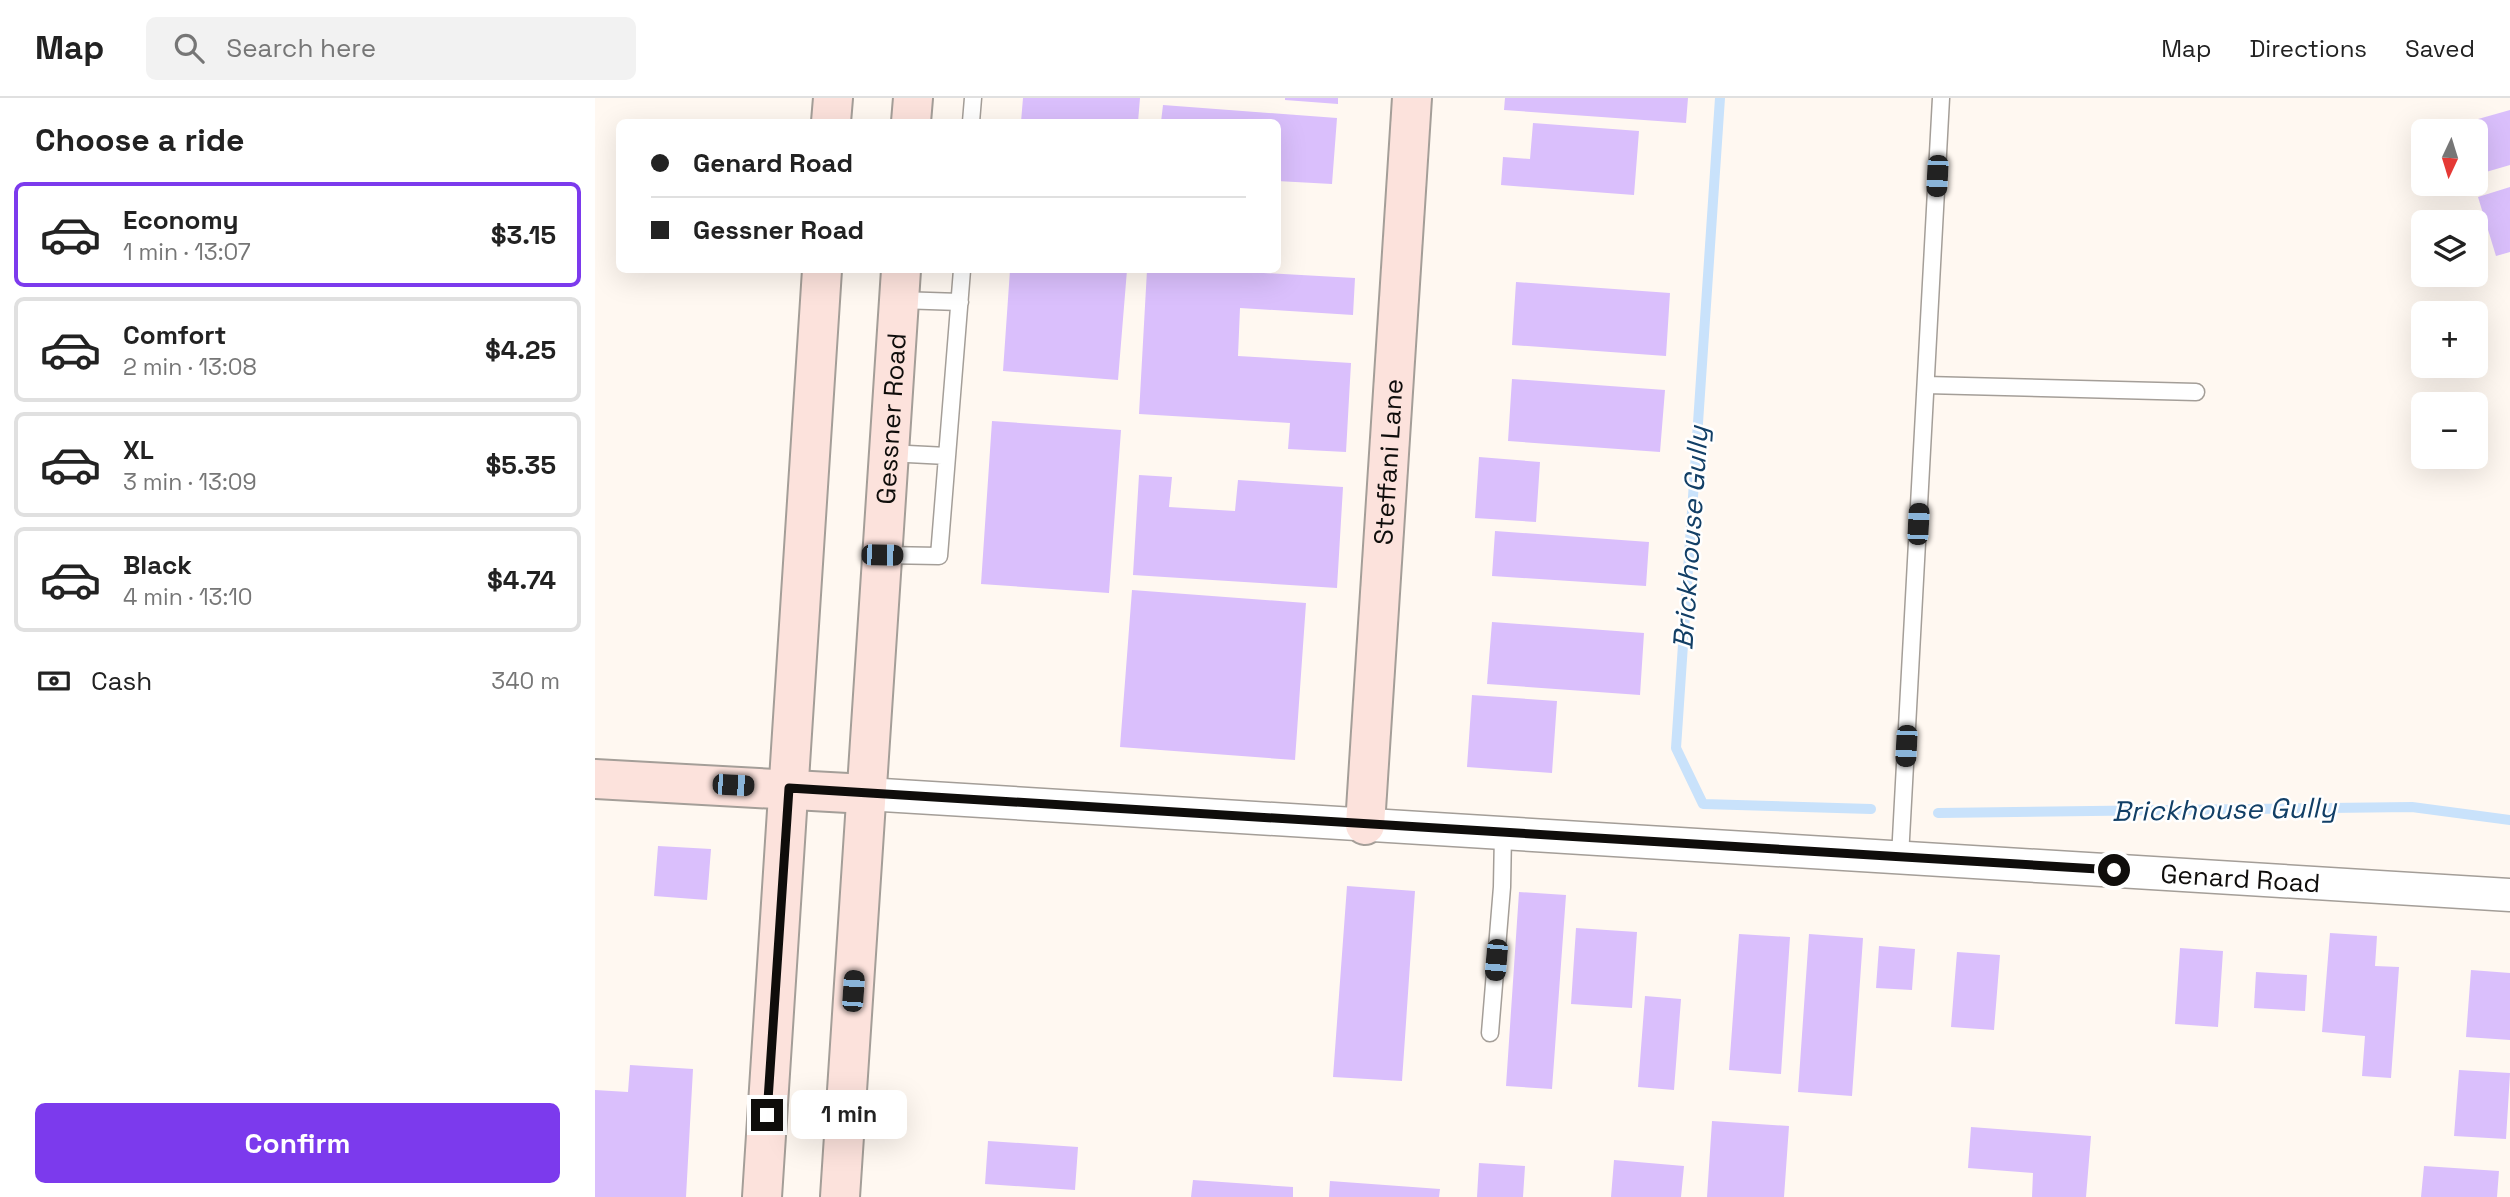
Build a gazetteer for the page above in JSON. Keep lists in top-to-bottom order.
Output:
{
  "streets": {
    "main road": ["Gessner Road", "Steffani Lane", "Genard Road"]
  },
  "crossings": [
    ["Gessner Road", "Genard Road"],
    ["Steffani Lane", "Genard Road"]
  ],
  "water": ["Brickhouse Gully"],
  "north": "bottom",
  "page": {
    "header": "Map",
    "search": "Search here",
    "nav": ["Map", "Directions", "Saved"],
    "heading": "Choose a ride",
    "map_buttons": ["+", "−"],
    "banner": ["Genard Road", "Gessner Road"],
    "list": [
      {
        "name": "Economy",
        "note": "1 min · 13:07",
        "value": "$3.15"
      },
      {
        "name": "Comfort",
        "note": "2 min · 13:08",
        "value": "$4.25"
      },
      {
        "name": "XL",
        "note": "3 min · 13:09",
        "value": "$5.35"
      },
      {
        "name": "Black",
        "note": "4 min · 13:10",
        "value": "$4.74"
      }
    ],
    "pay": ["Cash", "340 m"],
    "buttons": "Confirm",
    "bubble": "1 min"
  }
}
